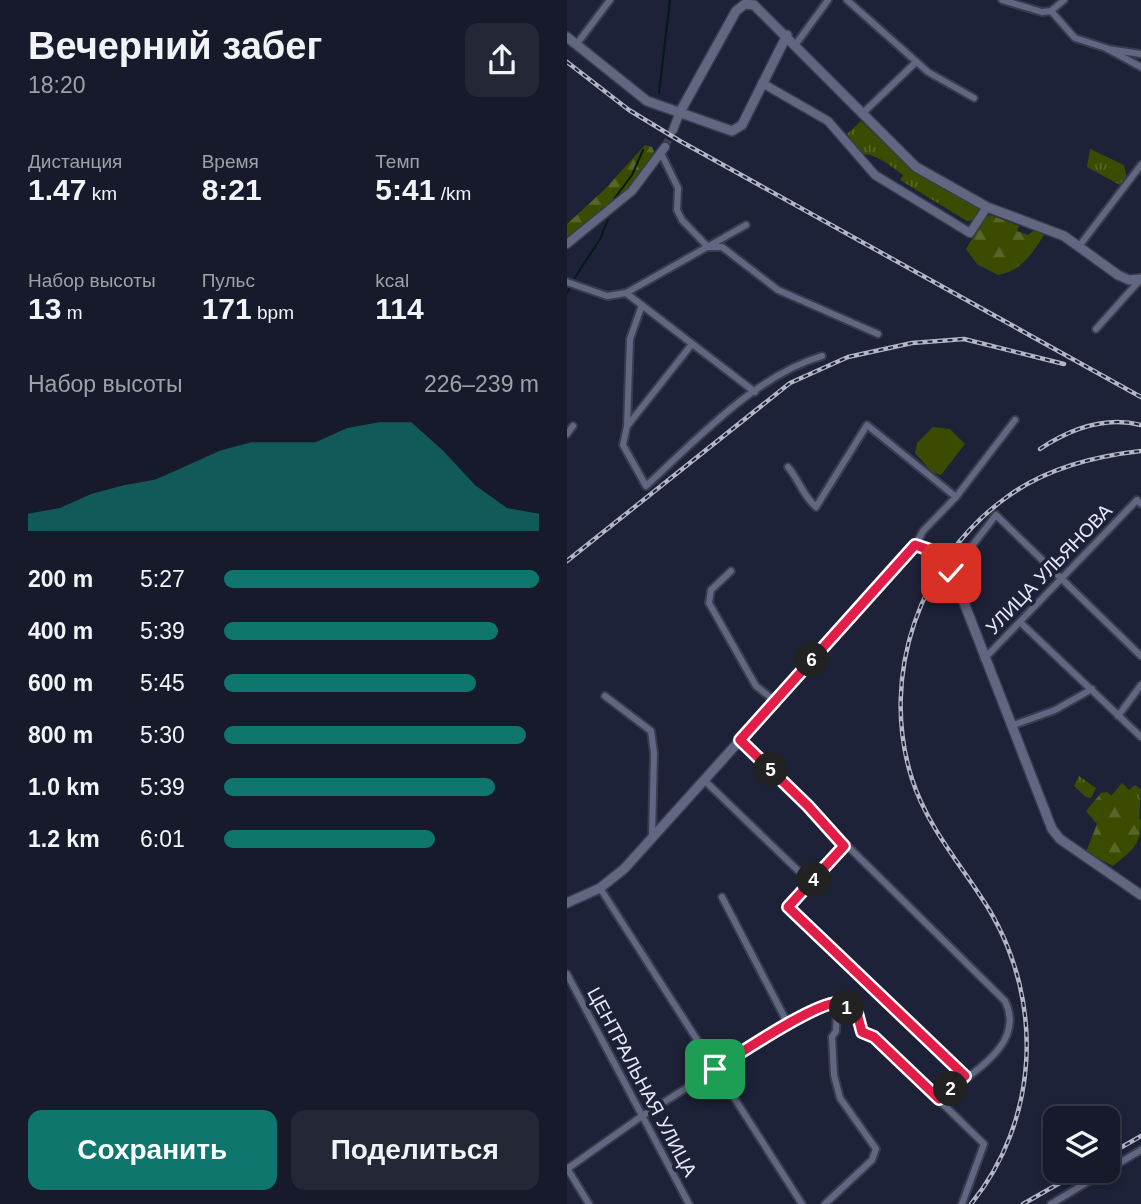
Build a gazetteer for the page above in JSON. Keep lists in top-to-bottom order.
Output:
{
  "streets": {
    "street": ["УЛИЦА УЛЬЯНОВА", "ЦЕНТРАЛЬНАЯ УЛИЦА"]
  },
  "page": {
    "heading": ["Вечерний забег", "18:20"],
    "stats": [
      ["Дистанция", "1.47 km"],
      ["Время", "8:21"],
      ["Темп", "5:41 /km"],
      ["Набор высоты", "13 m"],
      ["Пульс", "171 bpm"],
      ["kcal", "114"]
    ],
    "chart": ["Набор высоты", "226–239 m"],
    "list": [
      {
        "name": "200 m",
        "note": "5:27"
      },
      {
        "name": "400 m",
        "note": "5:39"
      },
      {
        "name": "600 m",
        "note": "5:45"
      },
      {
        "name": "800 m",
        "note": "5:30"
      },
      {
        "name": "1.0 km",
        "note": "5:39"
      },
      {
        "name": "1.2 km",
        "note": "6:01"
      }
    ],
    "pins": [
      "6",
      "5",
      "4",
      "1",
      "2"
    ],
    "buttons": ["Сохранить", "Поделиться"]
  }
}
